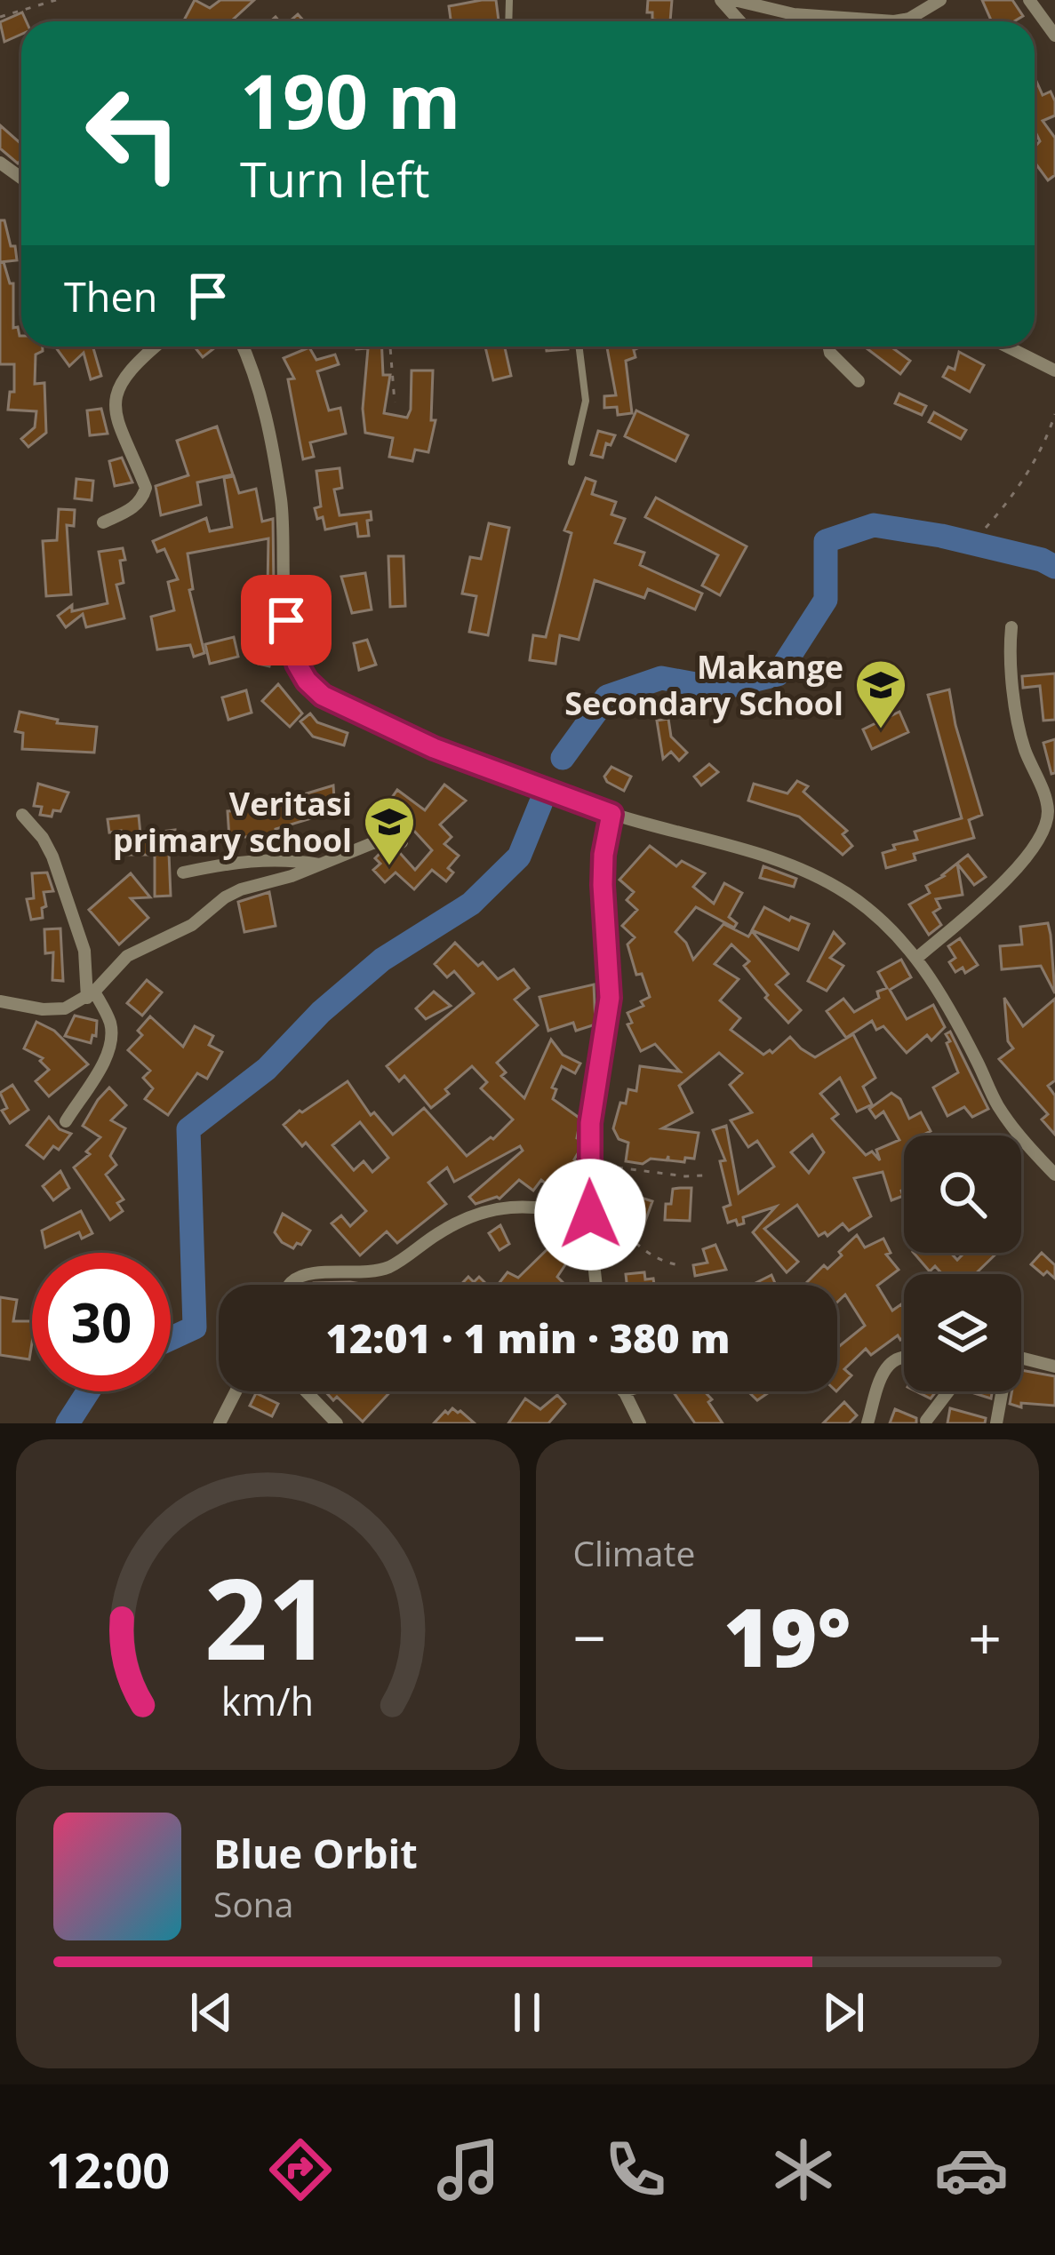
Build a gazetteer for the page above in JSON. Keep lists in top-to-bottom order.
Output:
{
  "places": {
    "school or university": ["Makange Secondary School", "Veritasi primary school"]
  },
  "page": {
    "turn": ["190 m", "Turn left"],
    "then": "Then",
    "limit": "30",
    "trip": "12:01 · 1 min · 380 m",
    "tile": "Climate",
    "heat": ["−", "19°", "+"],
    "song": ["Blue Orbit", "Sona"],
    "tabs": "12:00",
    "gauge": ["21", "km/h"]
  }
}
